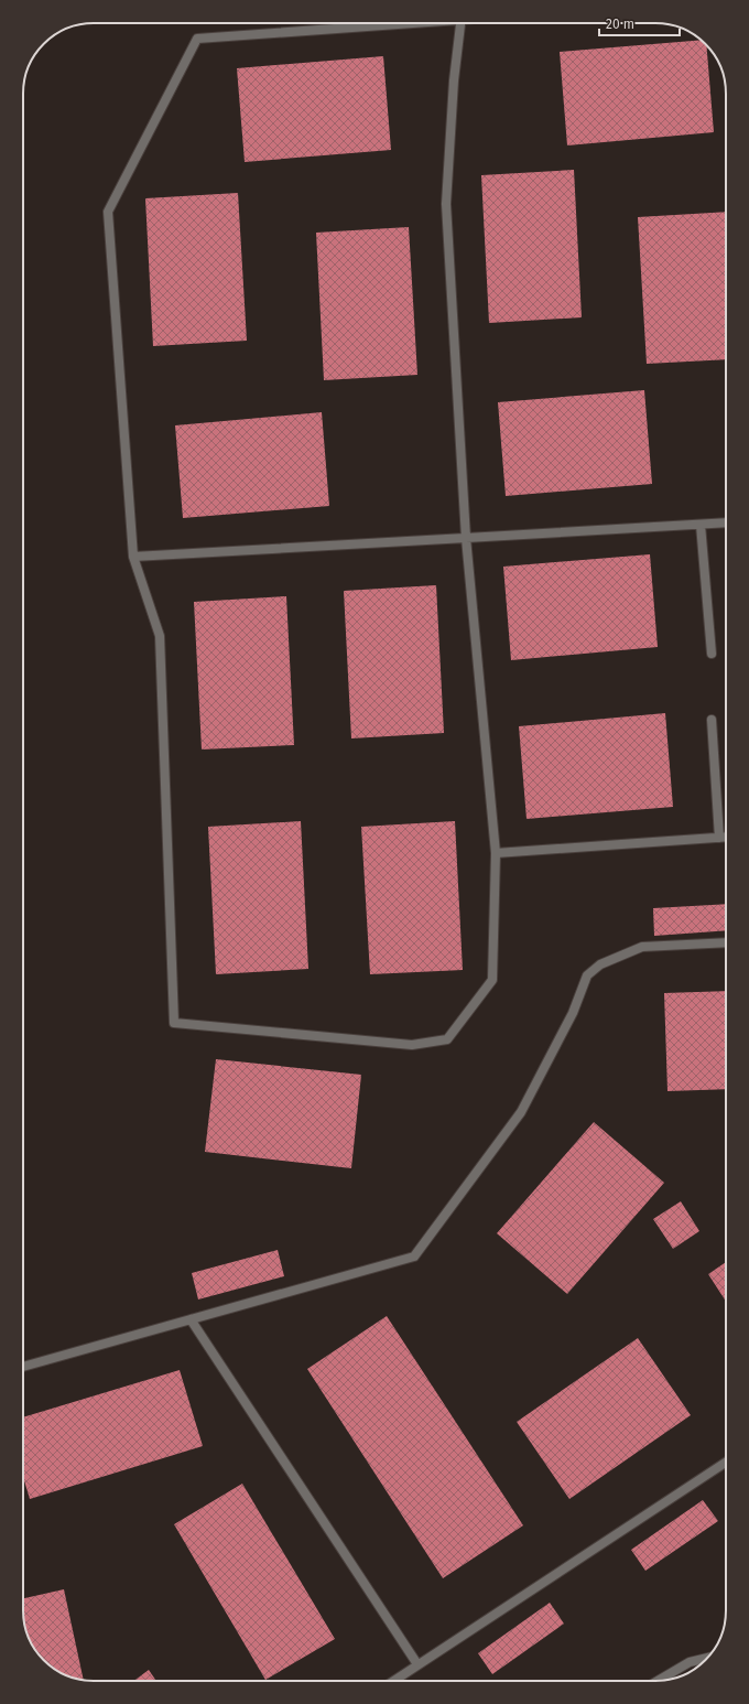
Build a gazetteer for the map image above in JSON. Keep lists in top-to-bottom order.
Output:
{
  "scale_bar": "20 m"
}
